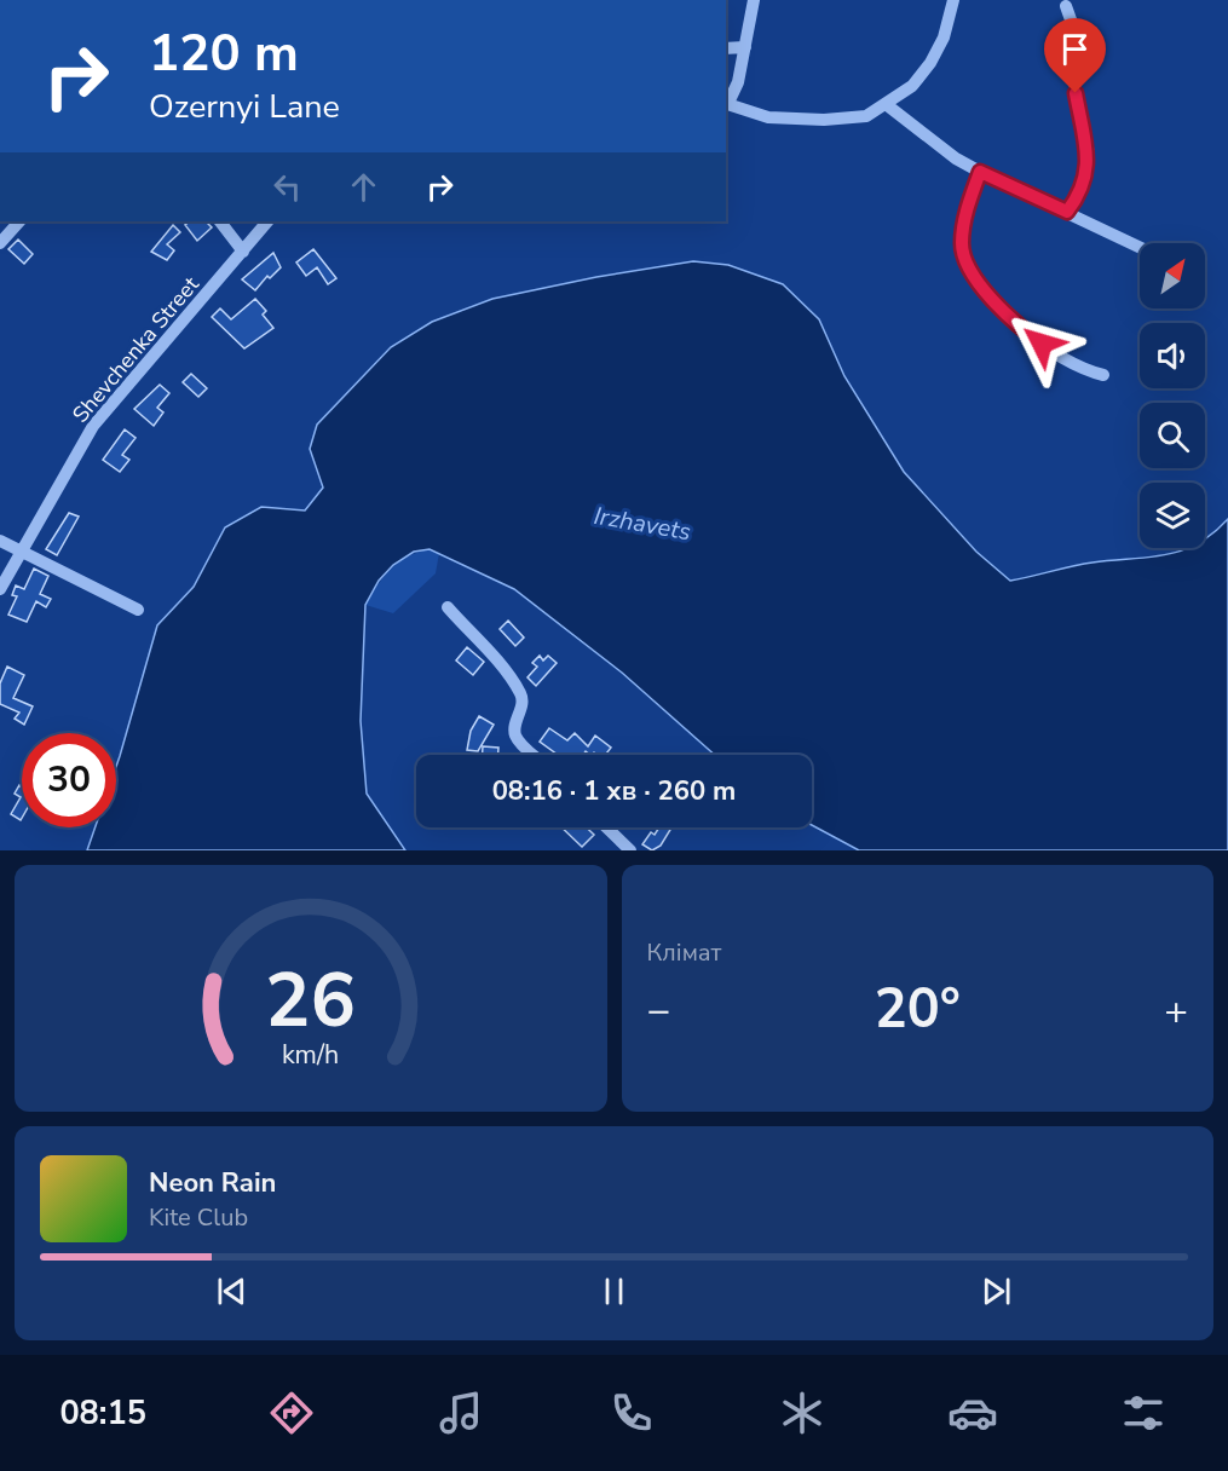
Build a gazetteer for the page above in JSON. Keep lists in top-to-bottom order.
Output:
{
  "streets": {
    "street": ["Shevchenka Street"]
  },
  "water": ["Irzhavets"],
  "north": "top right",
  "page": {
    "turn": ["120 m", "Ozernyi Lane"],
    "limit": "30",
    "trip": "08:16 · 1 хв · 260 m",
    "tile": "Клімат",
    "heat": ["−", "20°", "+"],
    "song": ["Neon Rain", "Kite Club"],
    "tabs": "08:15",
    "gauge": ["26", "km/h"]
  }
}
